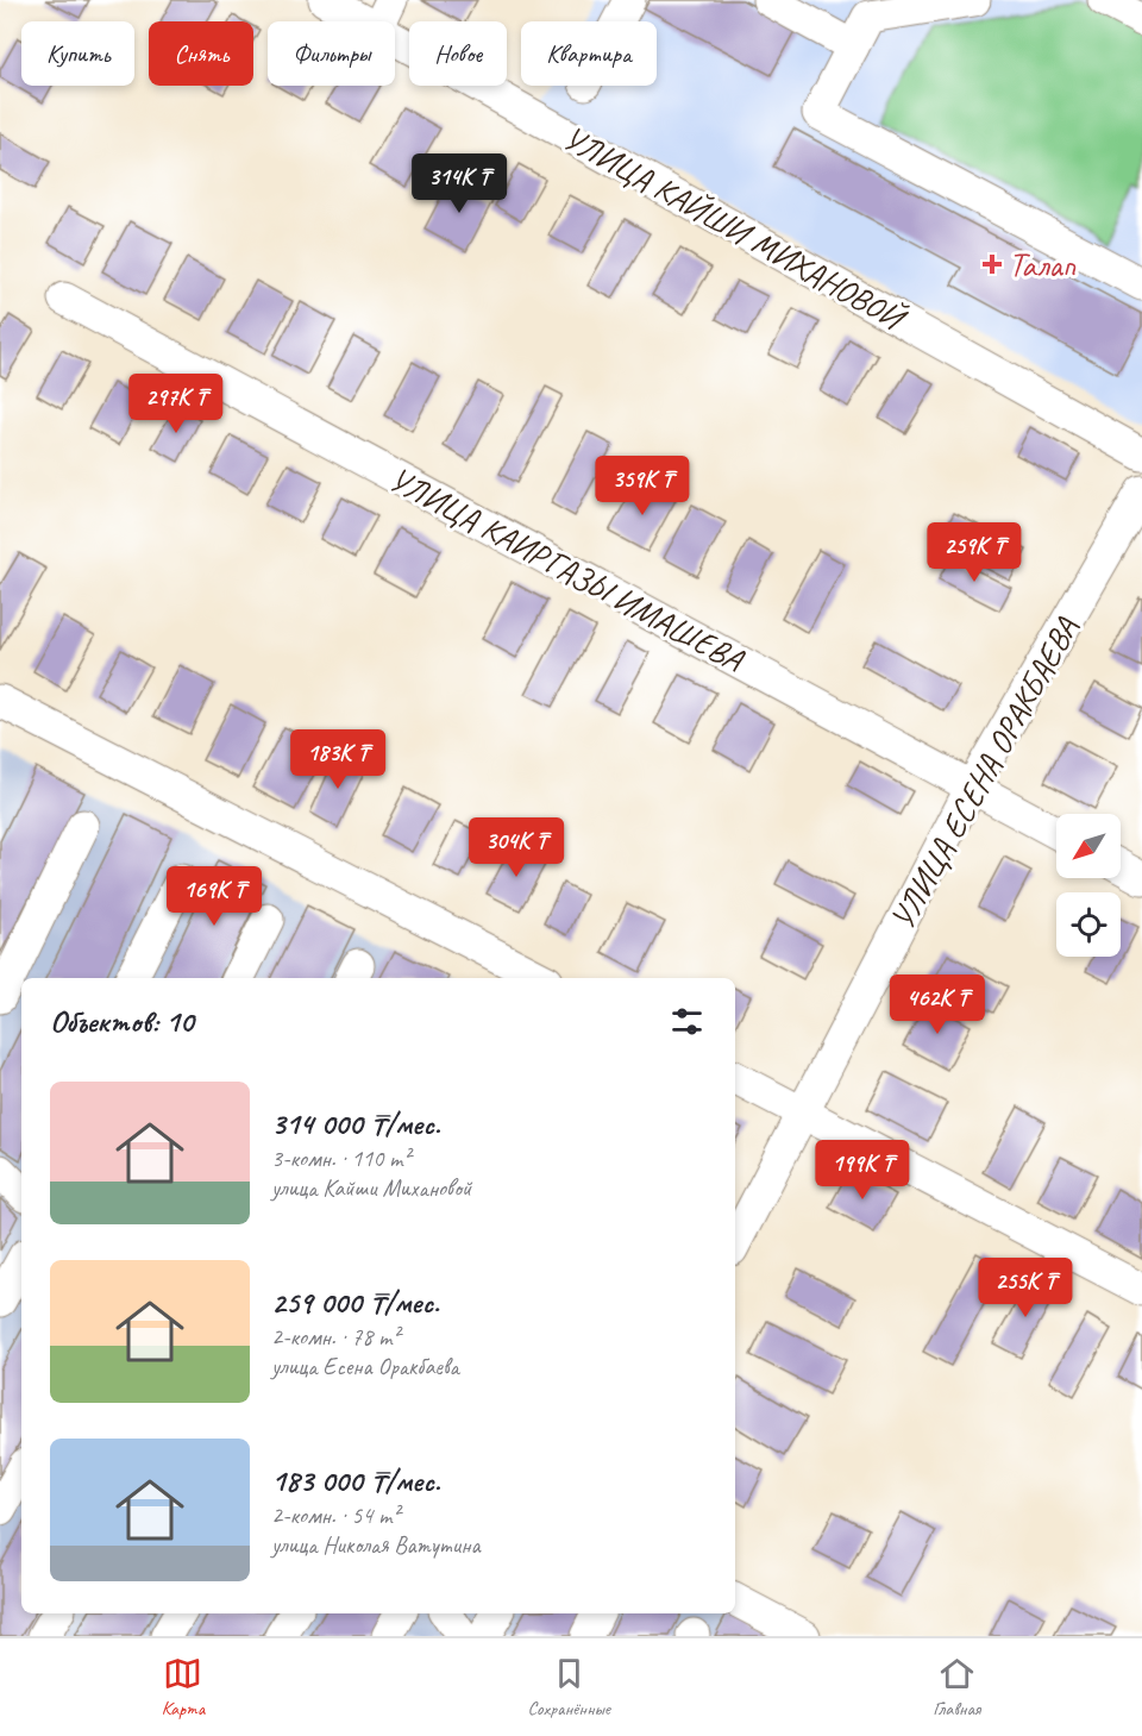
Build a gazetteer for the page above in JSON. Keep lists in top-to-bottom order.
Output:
{
  "streets": {
    "street": ["УЛИЦА КАЙШИ МИХАНОВОЙ", "УЛИЦА КАИРГАЗЫ ИМАШЕВА", "УЛИЦА ЕСЕНА ОРАКБАЕВА"]
  },
  "crossings": [
    ["УЛИЦА КАИРГАЗЫ ИМАШЕВА", "УЛИЦА ЕСЕНА ОРАКБАЕВА"]
  ],
  "places": {
    "health": ["Талап"]
  },
  "north": "bottom left",
  "page": {
    "chip": [
      "Купить",
      "Снять",
      "Фильтры",
      "Новое",
      "Квартира"
    ],
    "price": [
      "314K ₸",
      "297K ₸",
      "359K ₸",
      "259K ₸",
      "183K ₸",
      "304K ₸",
      "169K ₸",
      "462K ₸",
      "199K ₸",
      "255K ₸"
    ],
    "heading": "Объектов: 10",
    "list": [
      {
        "name": "314 000 ₸/мес.",
        "note": "3-комн. · 110 m² · улица Кайши Михановой"
      },
      {
        "name": "259 000 ₸/мес.",
        "note": "2-комн. · 78 m² · улица Есена Оракбаева"
      },
      {
        "name": "183 000 ₸/мес.",
        "note": "2-комн. · 54 m² · улица Николая Ватутина"
      }
    ],
    "tabs": ["Карта", "Сохранённые", "Главная"]
  }
}
